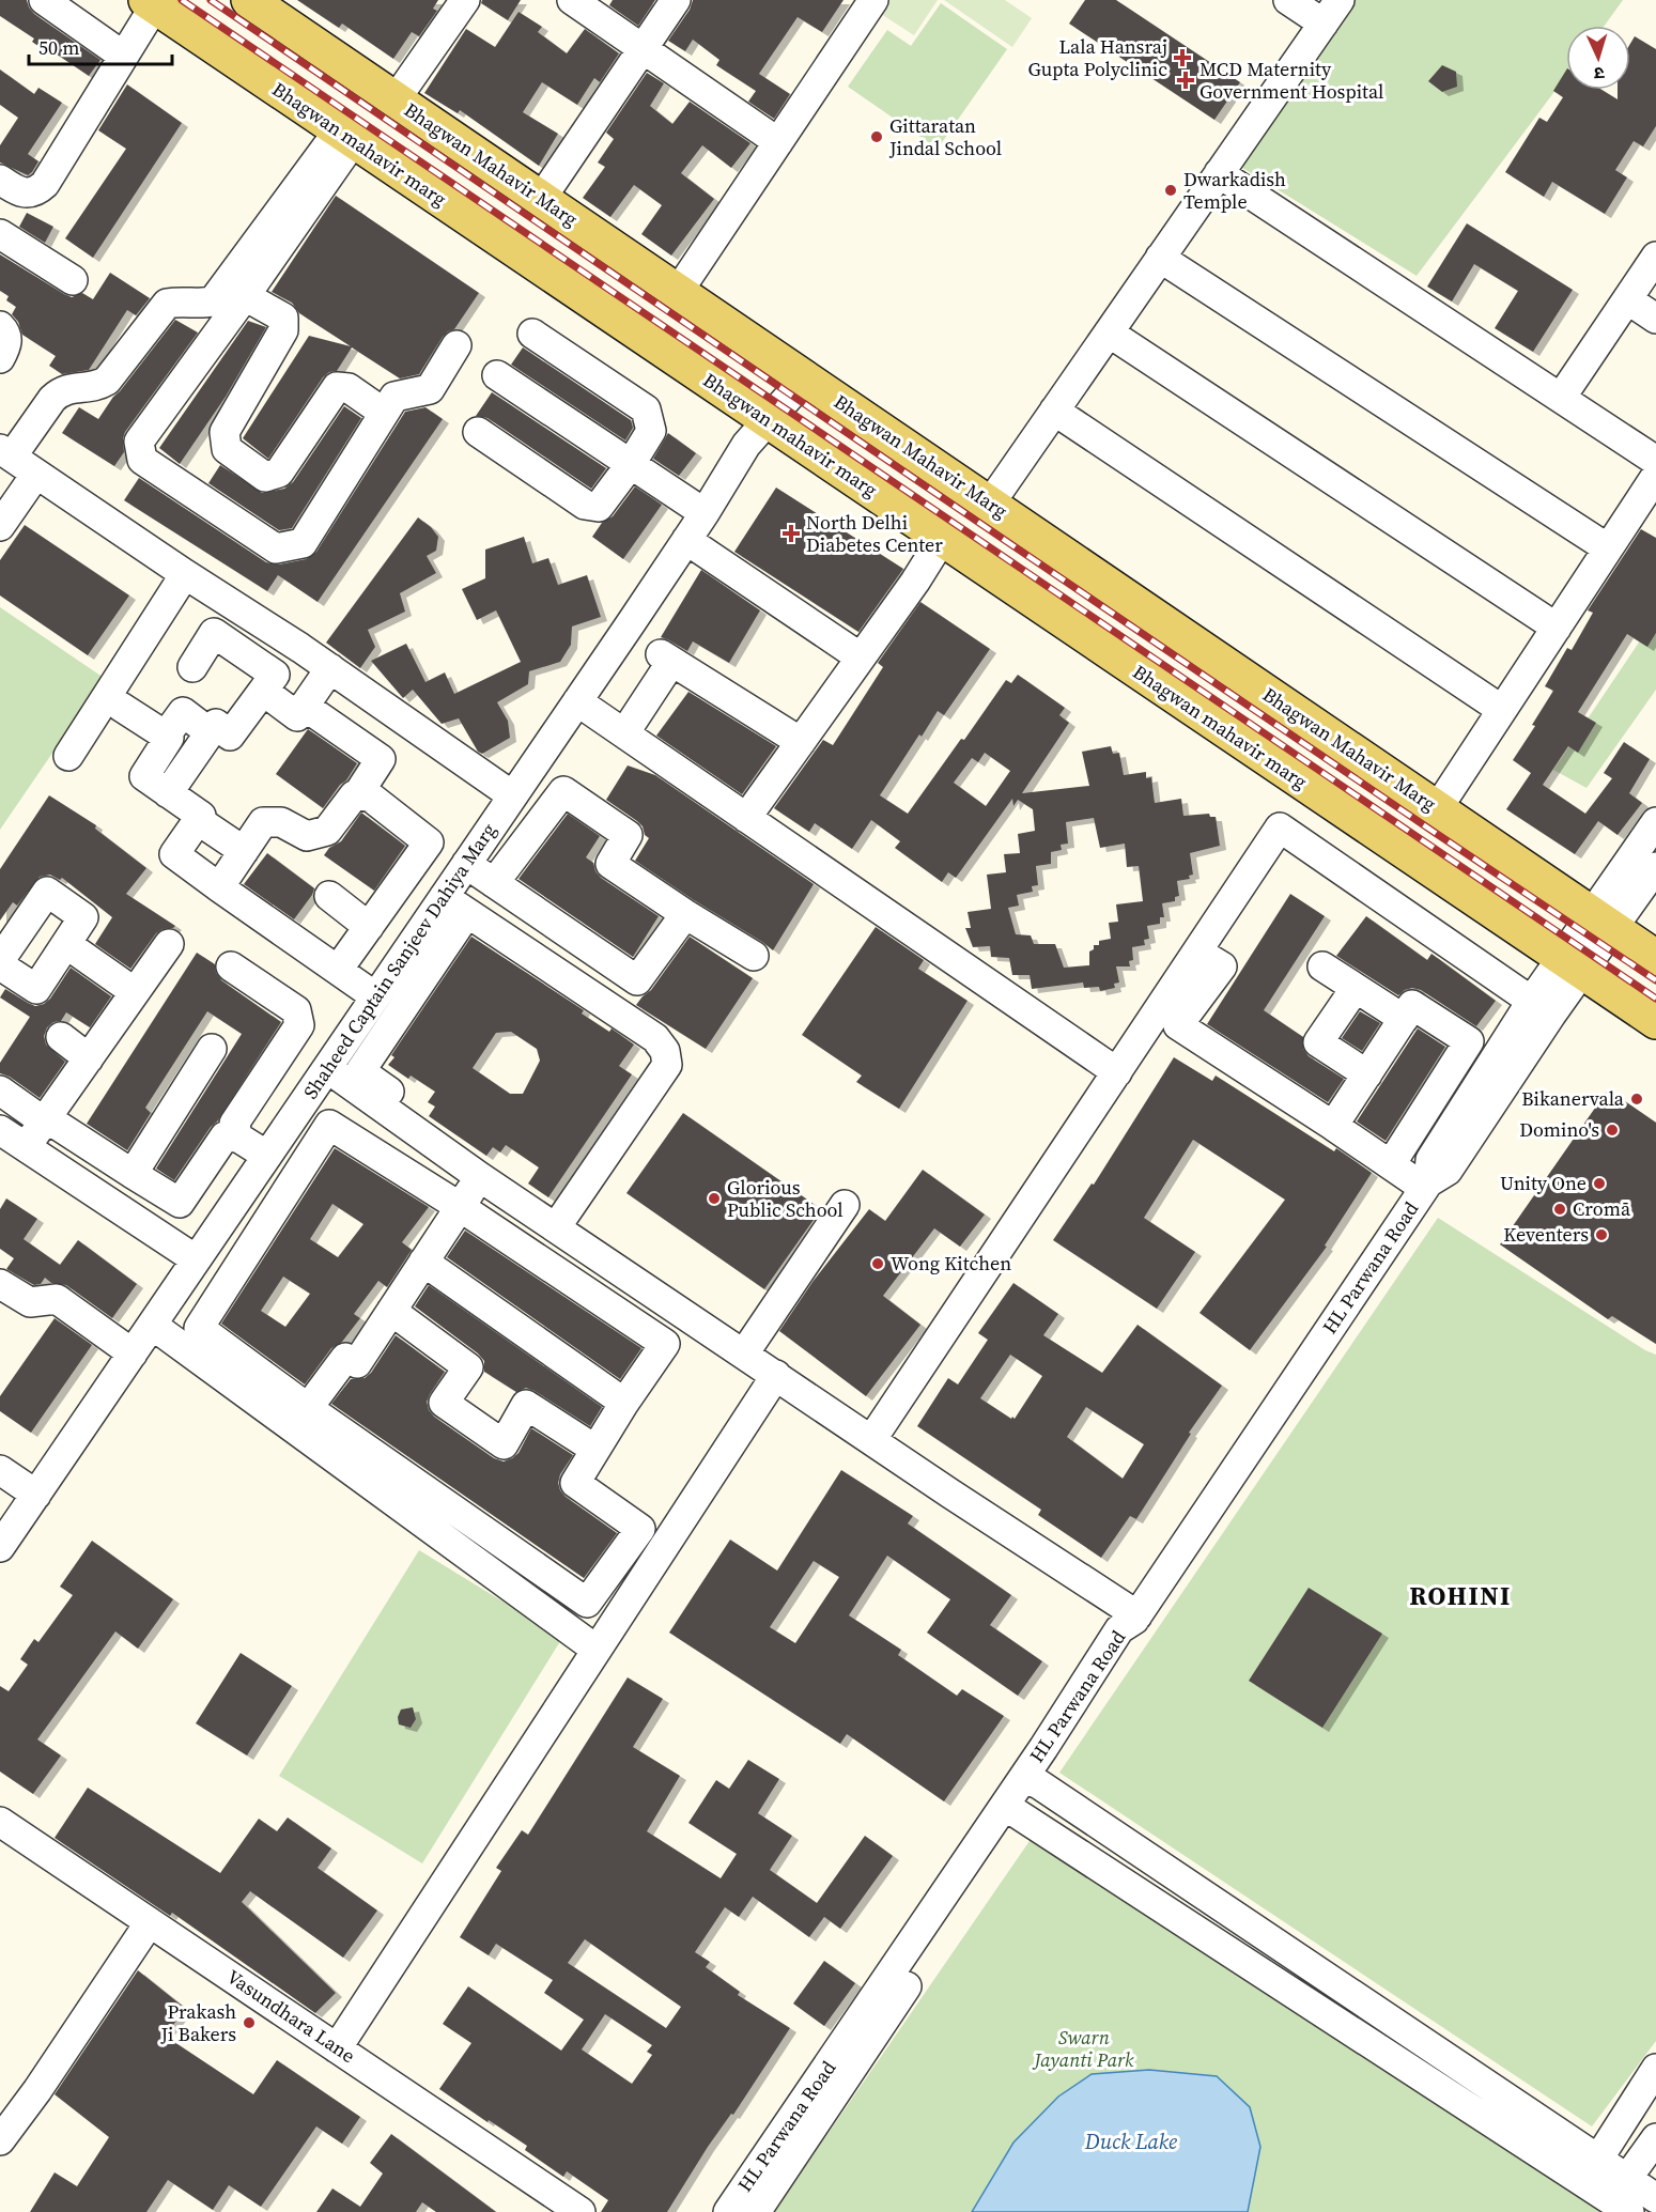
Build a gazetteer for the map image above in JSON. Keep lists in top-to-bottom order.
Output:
{
  "streets": {
    "main road": ["Bhagwan mahavir marg", "Bhagwan Mahavir Marg"],
    "street": ["Shaheed Captain Sanjeev Dahiya Marg", "HL Parwana Road", "Vasundhara Lane"]
  },
  "crossings": [
    ["Bhagwan mahavir marg", "Shaheed Captain Sanjeev Dahiya Marg"],
    ["Bhagwan mahavir marg", "HL Parwana Road"],
    ["Bhagwan Mahavir Marg", "Shaheed Captain Sanjeev Dahiya Marg"],
    ["Bhagwan Mahavir Marg", "HL Parwana Road"]
  ],
  "districts": ["ROHINI"],
  "water": ["Duck Lake"],
  "parks": ["Swarn Jayanti Park"],
  "places": {
    "health": ["Lala Hansraj Gupta Polyclinic", "MCD Maternity Government Hospital", "North Delhi Diabetes Center"],
    "other": [
      "Gittaratan Jindal School",
      "Dwarkadish Temple",
      "Bikanervala",
      "Domino's",
      "Unity One",
      "Glorious Public School",
      "Cromā",
      "Keventers",
      "Wong Kitchen",
      "Prakash Ji Bakers"
    ]
  },
  "scale_bar": "50 m",
  "north": "bottom"
}
